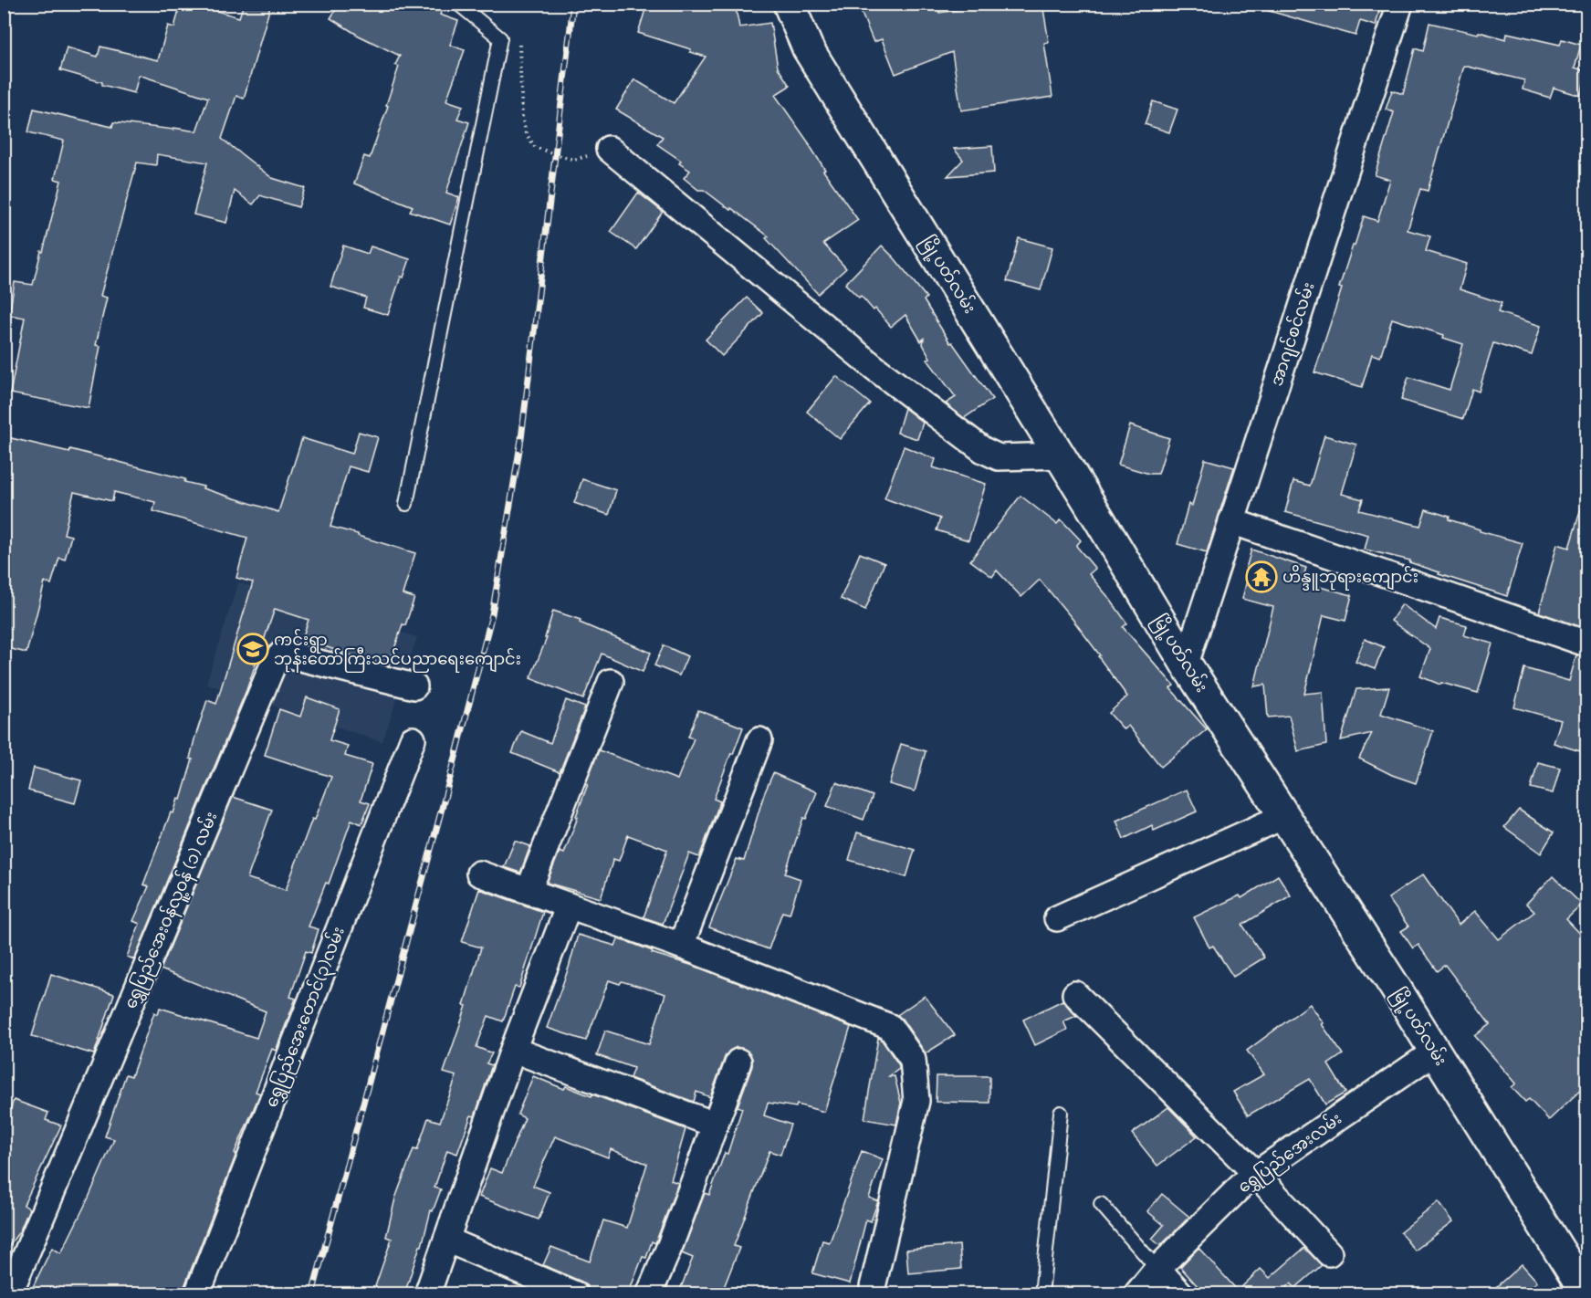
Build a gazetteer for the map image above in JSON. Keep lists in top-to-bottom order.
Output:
{
  "streets": {
    "main road": ["မြို့ပတ်လမ်း"],
    "street": [
      "အာဂျင်စင်လမ်း",
      "ရွှေပြည်အေးဝန်လူ့ဝန် (၁) လမ်း",
      "ရွှေပြည်အေးတောင်(၃)လမ်း",
      "ရွှေပြည်အေးလမ်း"
    ]
  },
  "crossings": [
    ["မြို့ပတ်လမ်း", "အာဂျင်စင်လမ်း"],
    ["မြို့ပတ်လမ်း", "ရွှေပြည်အေးလမ်း"]
  ],
  "places": {
    "temple": ["ဟိန္ဒူဘုရားကျောင်း"],
    "school or university": ["ကင်းရွာ ဘုန်းတော်ကြီးသင်ပညာရေးကျောင်း"]
  }
}
